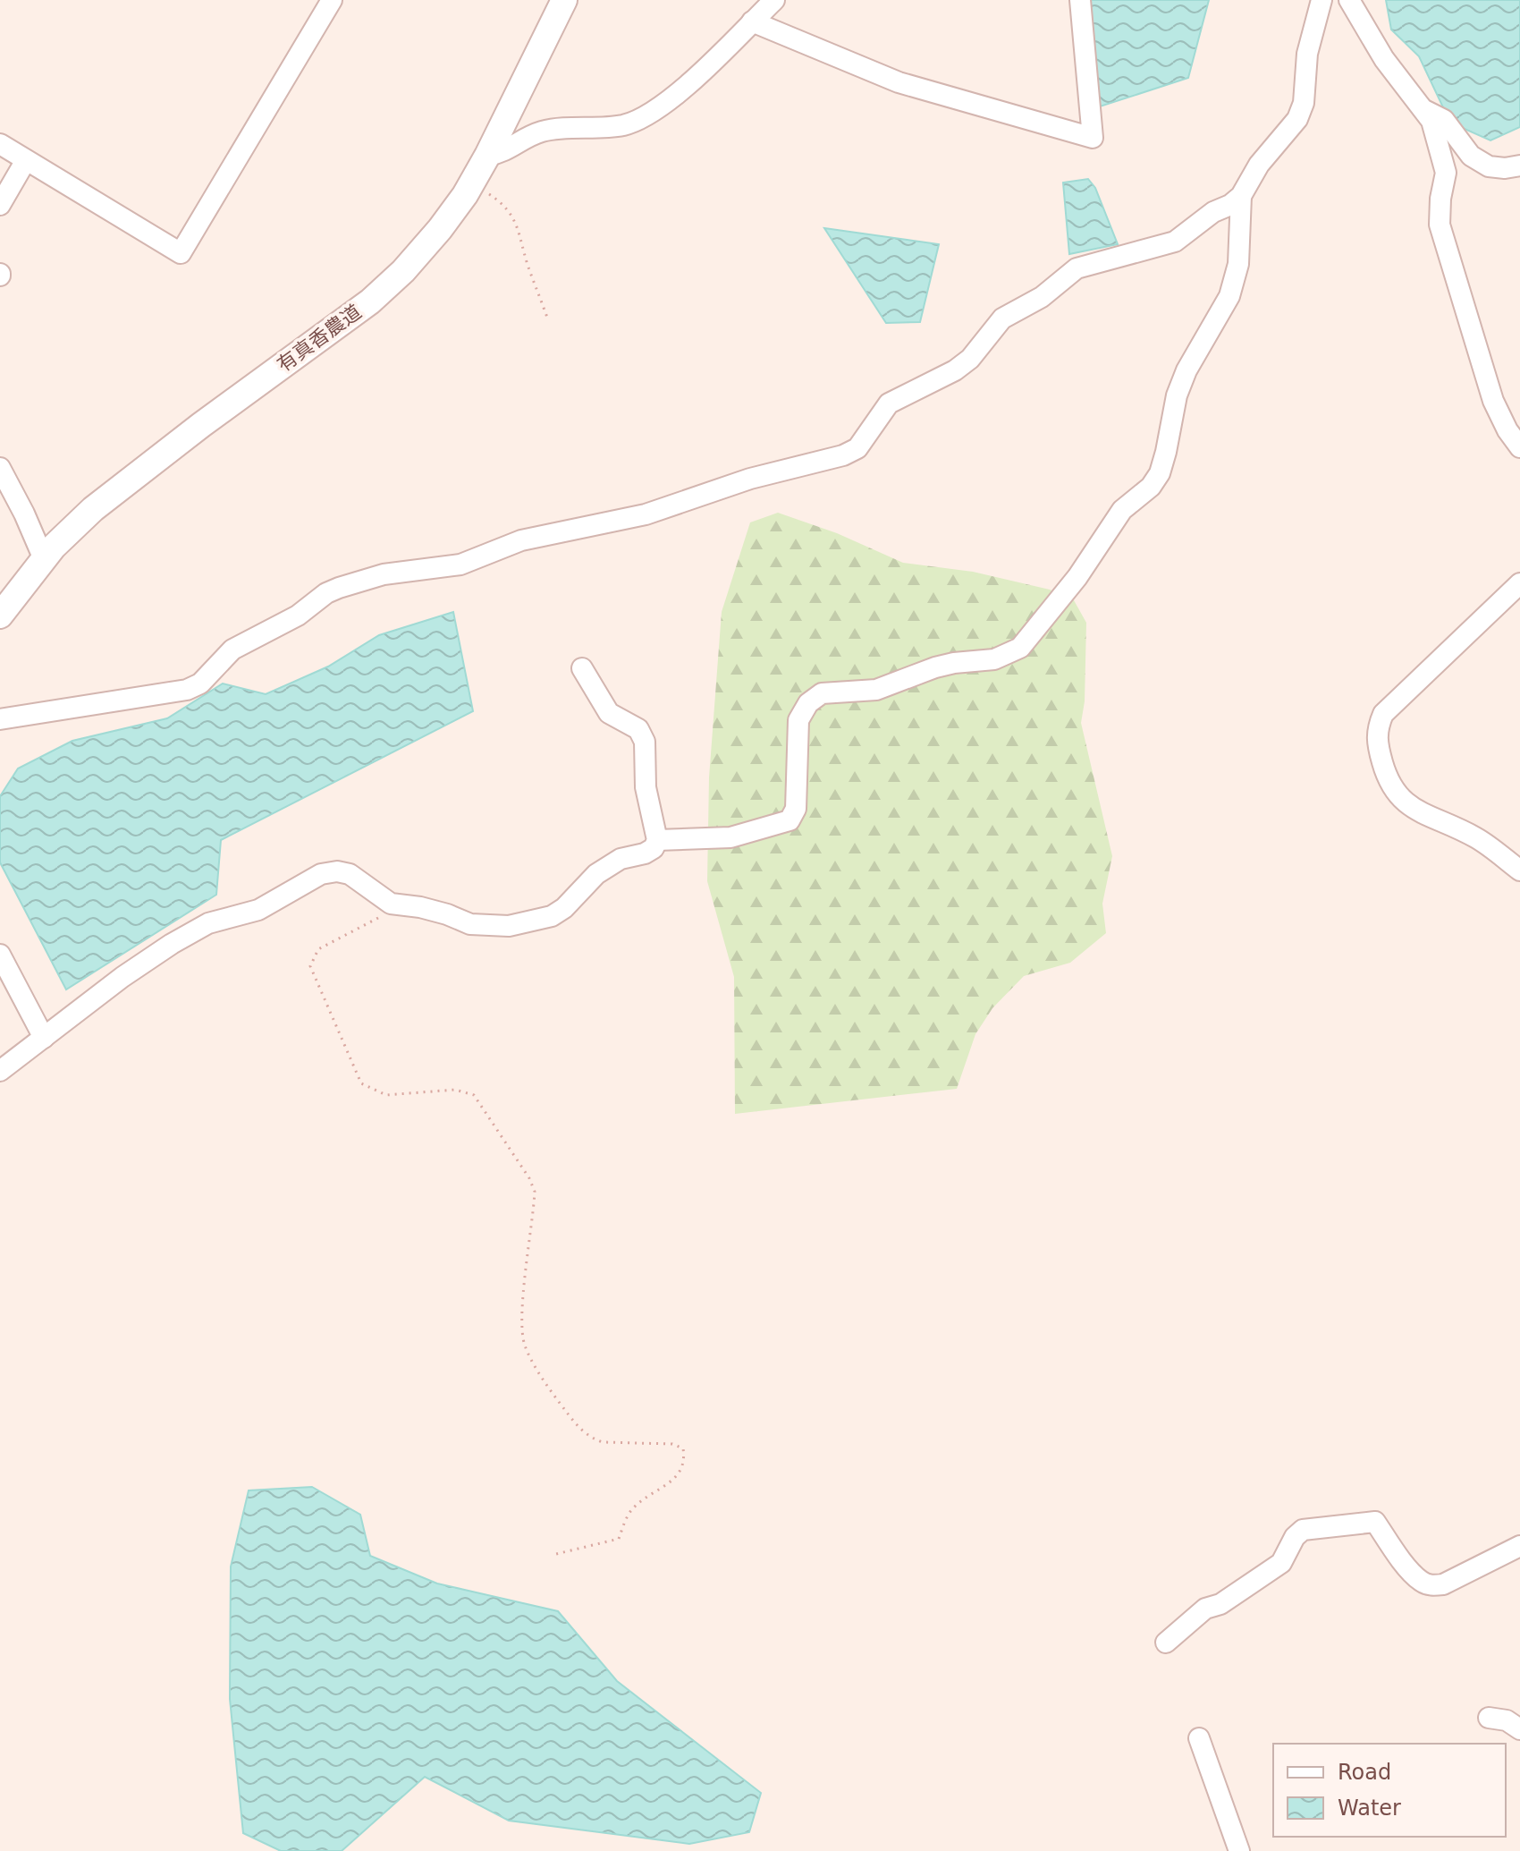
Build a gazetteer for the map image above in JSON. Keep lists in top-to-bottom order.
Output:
{
  "streets": {
    "street": ["有真香農道"]
  },
  "legend": ["Road", "Water"]
}
